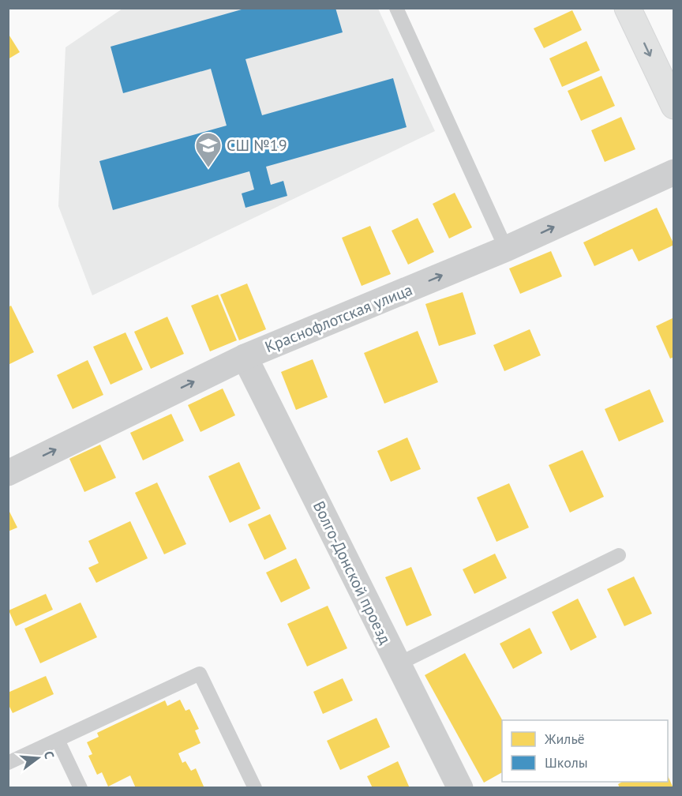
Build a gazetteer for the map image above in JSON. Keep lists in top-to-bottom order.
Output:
{
  "streets": {
    "street": ["Краснофлотская улица", "Волго-Донской проезд"]
  },
  "crossings": [
    ["Краснофлотская улица", "Волго-Донской проезд"]
  ],
  "one_way": ["Краснофлотская улица"],
  "places": {
    "school or university": ["СШ №19"]
  },
  "legend": ["Жильё", "Школы"],
  "north": "right"
}
